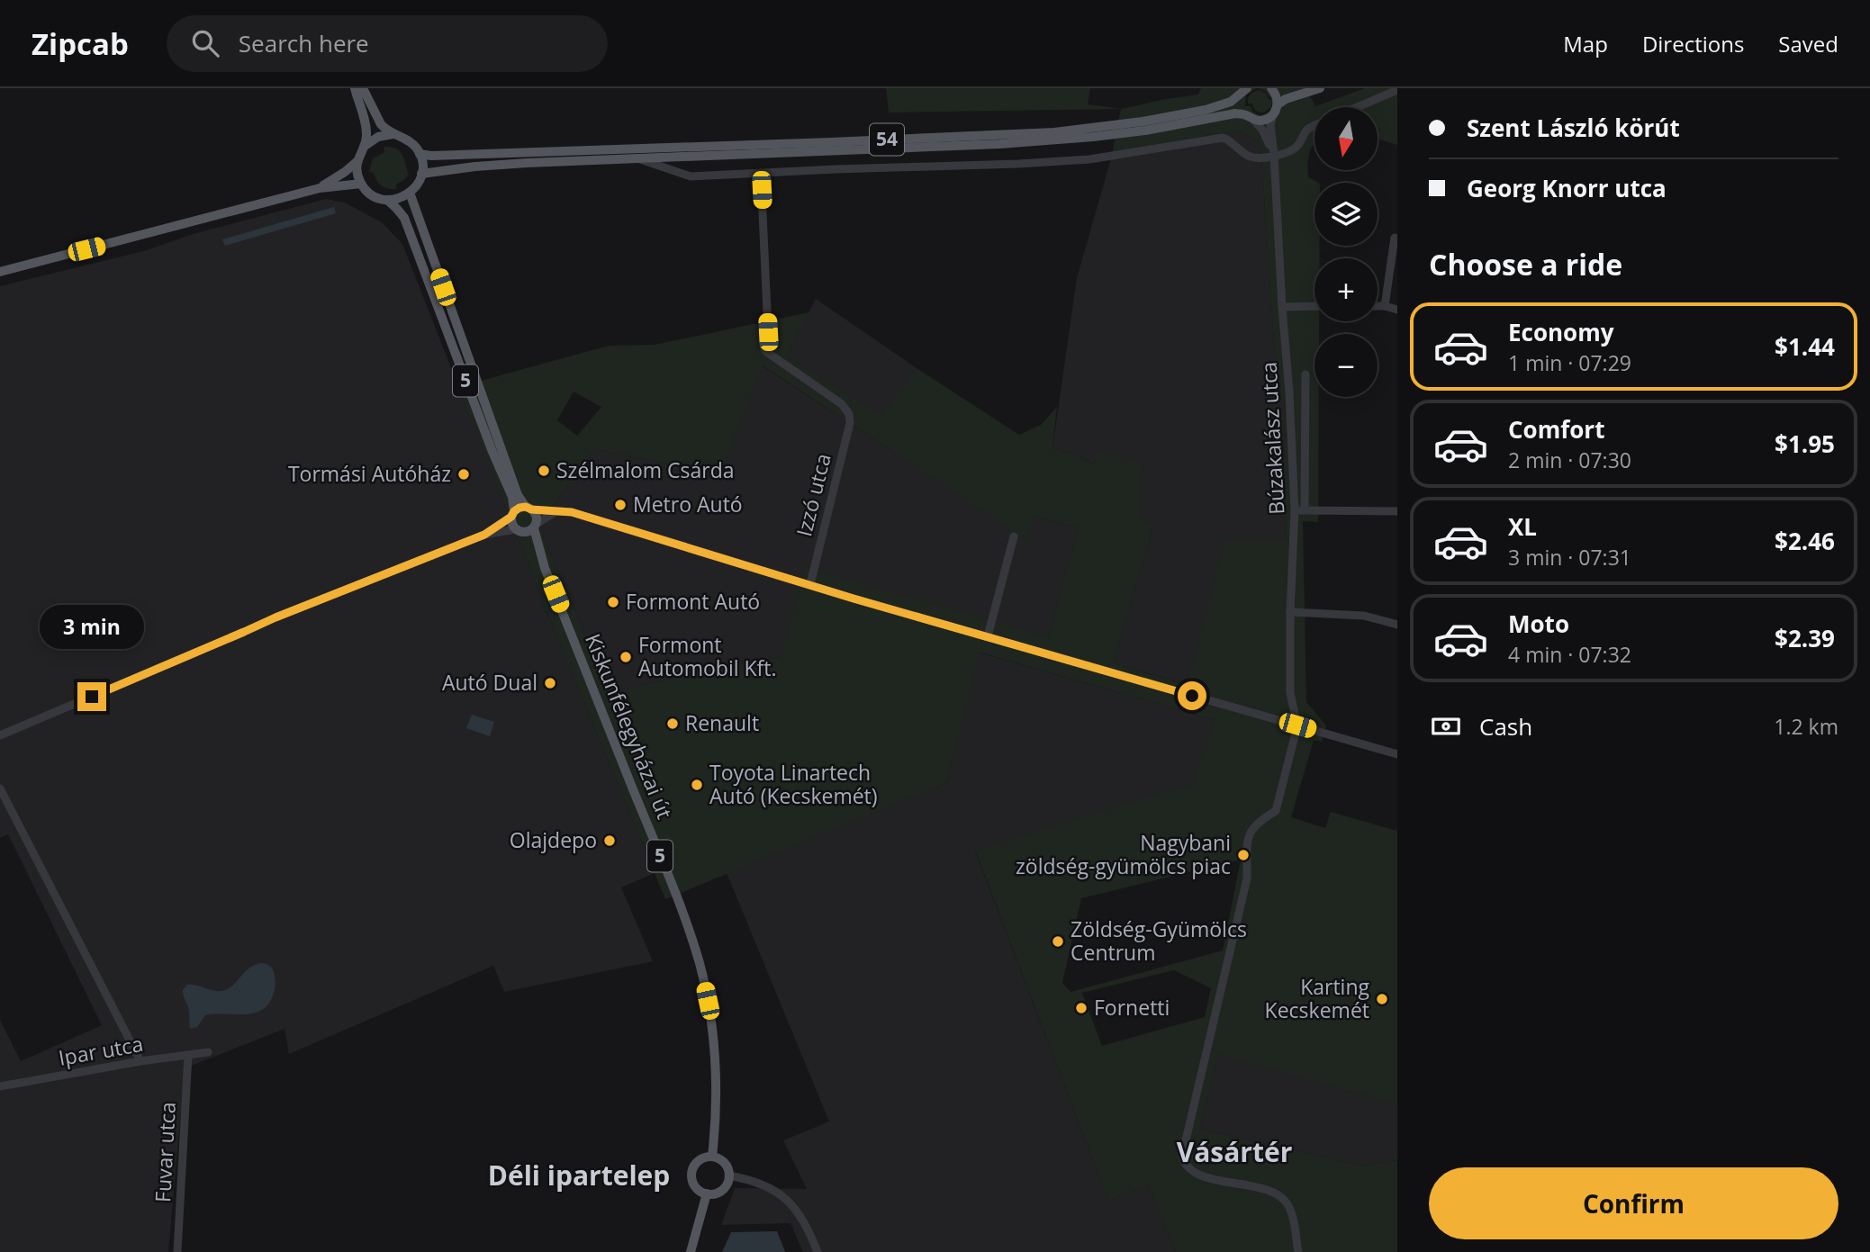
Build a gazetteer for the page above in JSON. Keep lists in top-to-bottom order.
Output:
{
  "streets": {
    "main road": ["54", "5", "Kiskunfélegyházai út"],
    "street": [
      "Búzakalász utca",
      "Izzó utca",
      "Ipar utca",
      "Fuvar utca"
    ]
  },
  "crossings": [
    ["54", "5"],
    ["54", "Búzakalász utca"],
    ["5", "Kiskunfélegyházai út"],
    ["Ipar utca", "Fuvar utca"]
  ],
  "districts": ["Vásártér", "Déli ipartelep"],
  "places": [
    "Szélmalom Csárda",
    "Tormási Autóház",
    "Metro Autó",
    "Formont Autó",
    "Formont Automobil Kft.",
    "Autó Dual",
    "Renault",
    "Toyota Linartech Autó (Kecskemét)",
    "Olajdepo",
    "Nagybani zöldség-gyümölcs piac",
    "Zöldség-Gyümölcs Centrum",
    "Karting Kecskemét",
    "Fornetti"
  ],
  "north": "bottom",
  "page": {
    "header": "Zipcab",
    "search": "Search here",
    "nav": ["Map", "Directions", "Saved"],
    "banner": ["Szent László körút", "Georg Knorr utca"],
    "map_buttons": ["+", "−"],
    "heading": "Choose a ride",
    "list": [
      {
        "name": "Economy",
        "note": "1 min · 07:29",
        "value": "$1.44"
      },
      {
        "name": "Comfort",
        "note": "2 min · 07:30",
        "value": "$1.95"
      },
      {
        "name": "XL",
        "note": "3 min · 07:31",
        "value": "$2.46"
      },
      {
        "name": "Moto",
        "note": "4 min · 07:32",
        "value": "$2.39"
      }
    ],
    "bubble": "3 min",
    "pay": ["Cash", "1.2 km"],
    "buttons": "Confirm"
  }
}
